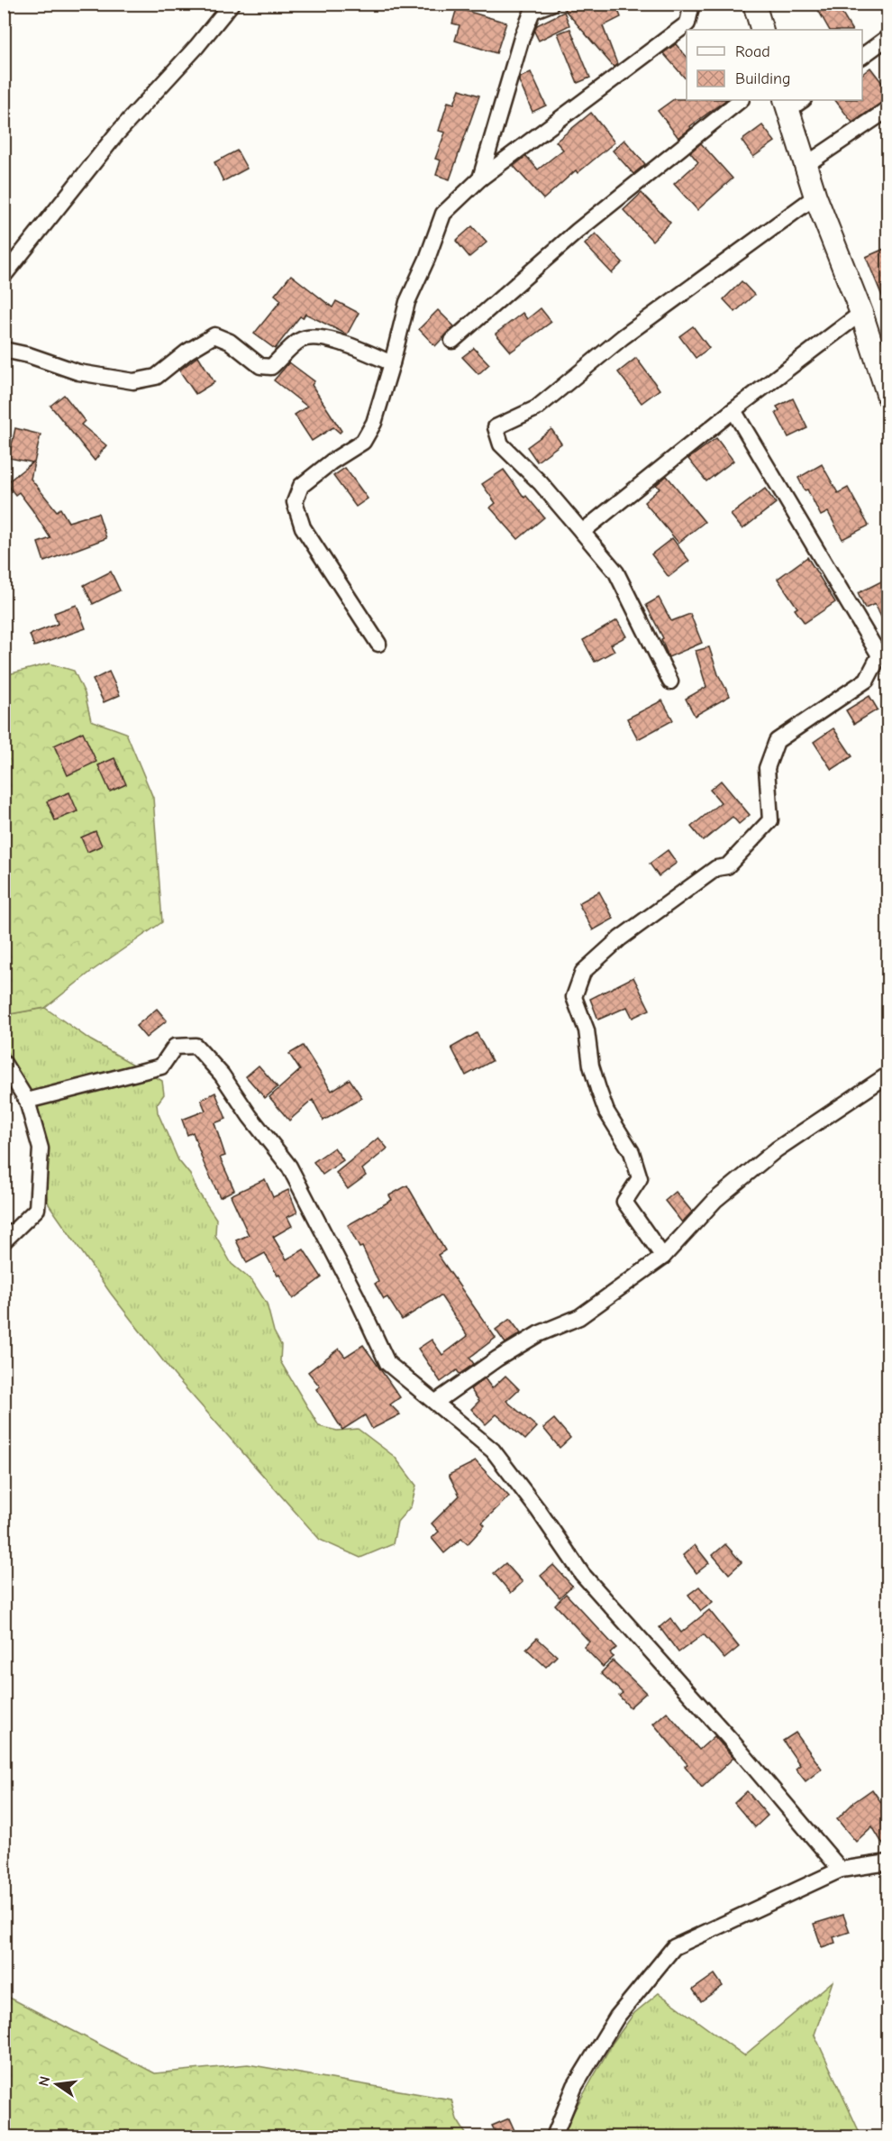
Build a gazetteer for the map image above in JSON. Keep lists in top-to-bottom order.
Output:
{
  "legend": ["Road", "Building"],
  "north": "left"
}
